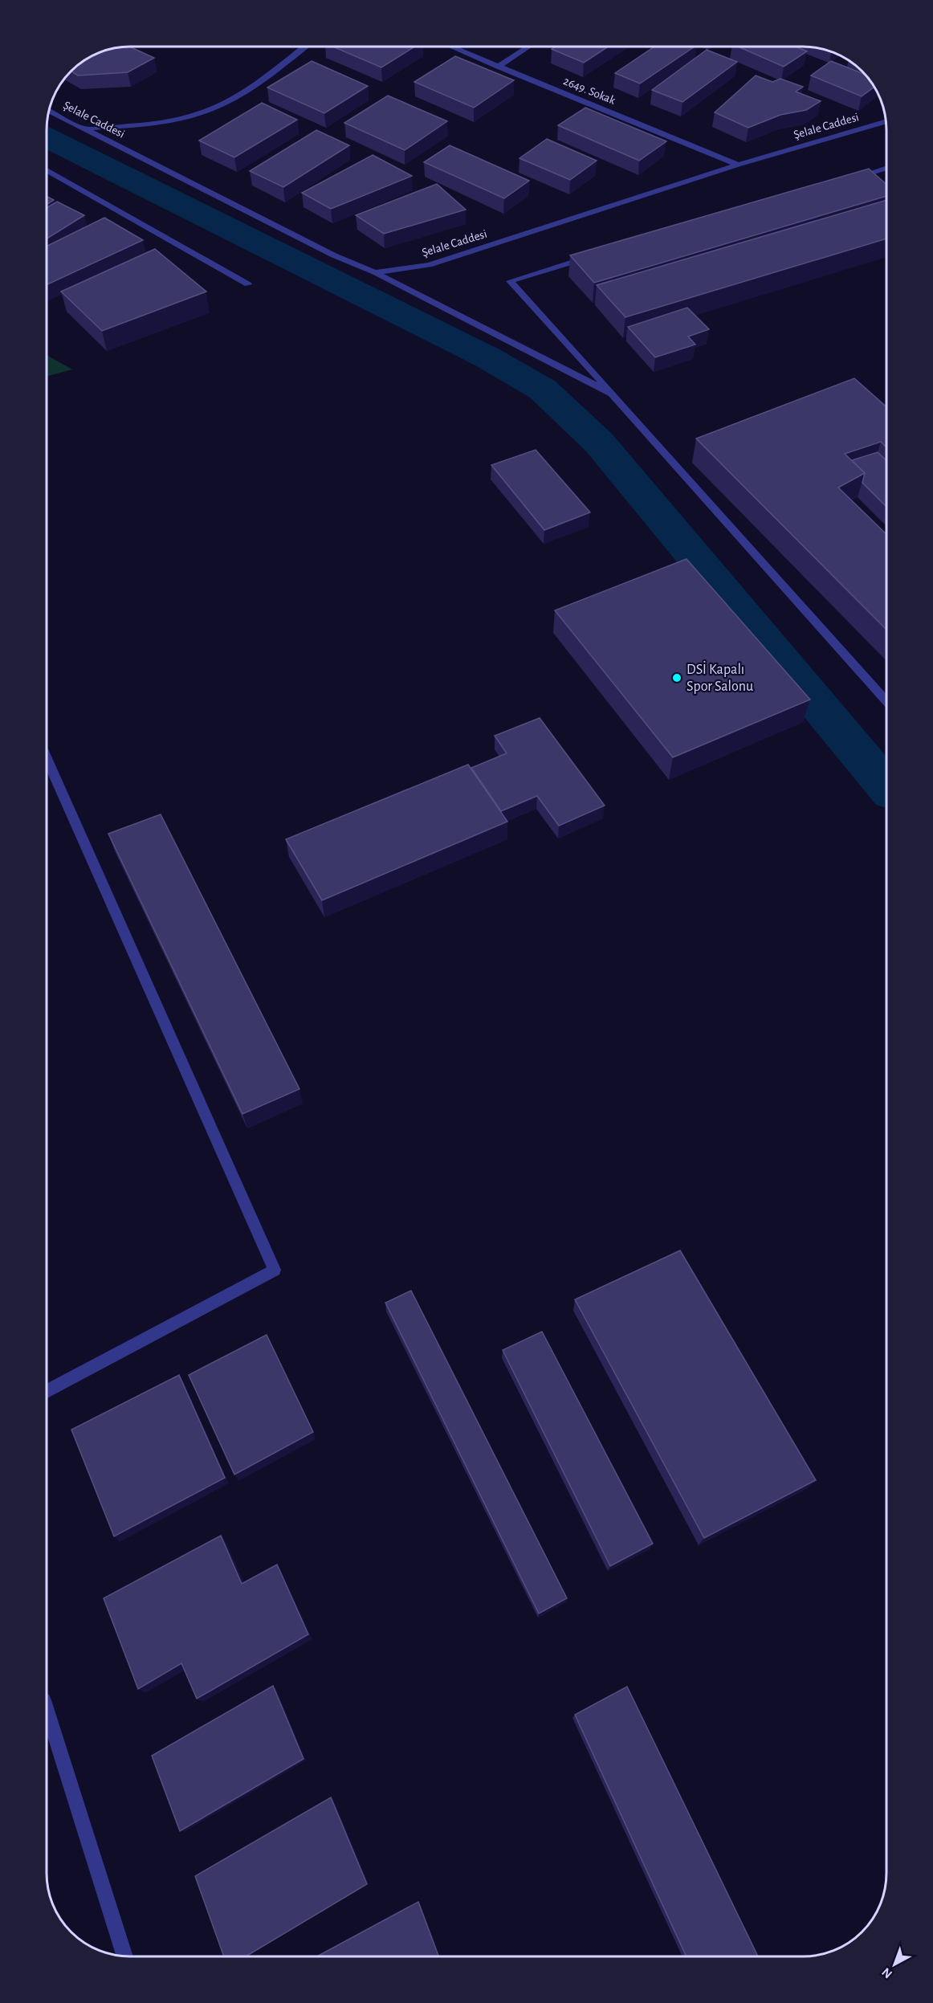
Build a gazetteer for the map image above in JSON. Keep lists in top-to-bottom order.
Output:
{
  "streets": {
    "street": ["2649. Sokak", "Şelale Caddesi"]
  },
  "crossings": [
    ["2649. Sokak", "Şelale Caddesi"]
  ],
  "places": ["DSİ Kapalı Spor Salonu"],
  "north": "bottom left"
}
